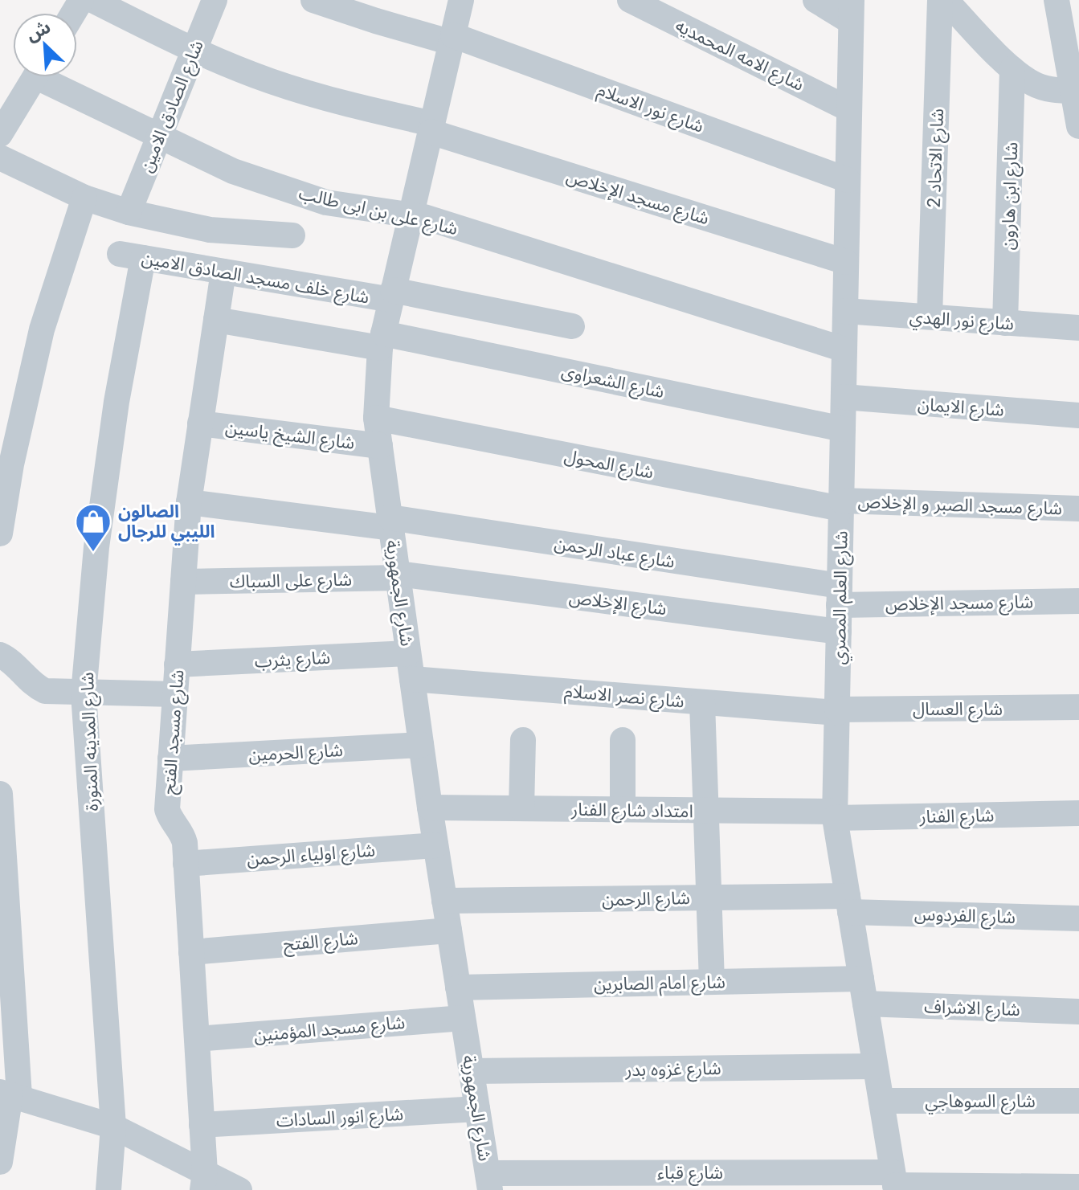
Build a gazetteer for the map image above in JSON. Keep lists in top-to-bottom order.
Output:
{
  "streets": {
    "street": [
      "شارع الامه المحمديه",
      "شارع الصادق الامين",
      "شارع نور الاسلام",
      "شارع الاتحاد 2",
      "شارع ابن هارون",
      "شارع مسجد الإخلاص",
      "شارع على بن ابى طالب",
      "شارع خلف مسجد الصادق الامين",
      "شارع نور الهدي",
      "شارع الشعراوى",
      "شارع الايمان",
      "شارع الشيخ ياسين",
      "شارع المحول",
      "شارع مسجد الصبر و الإخلاص",
      "شارع عباد الرحمن",
      "شارع على السباك",
      "شارع الجمهورية",
      "شارع العلم المصري",
      "شارع الإخلاص",
      "شارع يثرب",
      "شارع نصر الاسلام",
      "شارع العسال",
      "شارع مسجد الفتح",
      "شارع المدينه المنورة",
      "شارع الحرمين",
      "امتداد شارع الفنار",
      "شارع الفنار",
      "شارع اولياء الرحمن",
      "شارع الرحمن",
      "شارع الفردوس",
      "شارع الفتح",
      "شارع امام الصابرين",
      "شارع الاشراف",
      "شارع مسجد المؤمنين",
      "شارع غزوه بدر",
      "شارع السوهاجي",
      "شارع انور السادات",
      "شارع قباء"
    ]
  },
  "crossings": [
    ["شارع الامه المحمديه", "شارع العلم المصري"],
    ["شارع الصادق الامين", "شارع مسجد الإخلاص"],
    ["شارع الصادق الامين", "شارع على بن ابى طالب"],
    ["شارع نور الاسلام", "شارع الجمهورية"],
    ["شارع نور الاسلام", "شارع العلم المصري"],
    ["شارع الاتحاد 2", "شارع نور الهدي"],
    ["شارع ابن هارون", "شارع نور الهدي"],
    ["شارع مسجد الإخلاص", "شارع عباد الرحمن"],
    ["شارع مسجد الإخلاص", "شارع الجمهورية"],
    ["شارع مسجد الإخلاص", "شارع العلم المصري"],
    ["شارع على بن ابى طالب", "شارع الجمهورية"],
    ["شارع على بن ابى طالب", "شارع العلم المصري"],
    ["شارع خلف مسجد الصادق الامين", "شارع الجمهورية"],
    ["شارع خلف مسجد الصادق الامين", "شارع مسجد الفتح"],
    ["شارع خلف مسجد الصادق الامين", "شارع المدينه المنورة"],
    ["شارع نور الهدي", "شارع العلم المصري"],
    ["شارع الشعراوى", "شارع الجمهورية"],
    ["شارع الشعراوى", "شارع العلم المصري"],
    ["شارع الشعراوى", "شارع مسجد الفتح"],
    ["شارع الايمان", "شارع العلم المصري"],
    ["شارع الشيخ ياسين", "شارع الجمهورية"],
    ["شارع الشيخ ياسين", "شارع مسجد الفتح"],
    ["شارع المحول", "شارع مسجد الصبر و الإخلاص"],
    ["شارع المحول", "شارع الجمهورية"],
    ["شارع المحول", "شارع العلم المصري"],
    ["شارع مسجد الصبر و الإخلاص", "شارع العلم المصري"],
    ["شارع عباد الرحمن", "شارع الجمهورية"],
    ["شارع عباد الرحمن", "شارع العلم المصري"],
    ["شارع عباد الرحمن", "شارع مسجد الفتح"],
    ["شارع على السباك", "شارع الجمهورية"],
    ["شارع على السباك", "شارع الإخلاص"],
    ["شارع على السباك", "شارع مسجد الفتح"],
    ["شارع الجمهورية", "شارع الإخلاص"],
    ["شارع الجمهورية", "شارع يثرب"],
    ["شارع الجمهورية", "شارع نصر الاسلام"],
    ["شارع الجمهورية", "شارع الحرمين"],
    ["شارع الجمهورية", "امتداد شارع الفنار"],
    ["شارع الجمهورية", "شارع اولياء الرحمن"],
    ["شارع الجمهورية", "شارع الرحمن"],
    ["شارع الجمهورية", "شارع الفتح"],
    ["شارع الجمهورية", "شارع امام الصابرين"],
    ["شارع الجمهورية", "شارع مسجد المؤمنين"],
    ["شارع الجمهورية", "شارع غزوه بدر"],
    ["شارع الجمهورية", "شارع انور السادات"],
    ["شارع الجمهورية", "شارع قباء"],
    ["شارع العلم المصري", "شارع الإخلاص"],
    ["شارع العلم المصري", "شارع نصر الاسلام"],
    ["شارع العلم المصري", "شارع العسال"],
    ["شارع العلم المصري", "امتداد شارع الفنار"],
    ["شارع العلم المصري", "شارع الفنار"],
    ["شارع العلم المصري", "شارع الرحمن"],
    ["شارع العلم المصري", "شارع الفردوس"],
    ["شارع العلم المصري", "شارع امام الصابرين"],
    ["شارع العلم المصري", "شارع الاشراف"],
    ["شارع العلم المصري", "شارع غزوه بدر"],
    ["شارع العلم المصري", "شارع السوهاجي"],
    ["شارع العلم المصري", "شارع قباء"],
    ["شارع يثرب", "شارع مسجد الفتح"],
    ["شارع نصر الاسلام", "شارع العسال"],
    ["شارع مسجد الفتح", "شارع الحرمين"],
    ["شارع مسجد الفتح", "شارع اولياء الرحمن"],
    ["شارع مسجد الفتح", "شارع الفتح"],
    ["شارع مسجد الفتح", "شارع مسجد المؤمنين"],
    ["شارع مسجد الفتح", "شارع انور السادات"],
    ["امتداد شارع الفنار", "شارع الفنار"],
    ["شارع الرحمن", "شارع الفردوس"]
  ],
  "places": {
    "shop": ["الصالون الليبي للرجال"]
  },
  "north": "top left"
}
